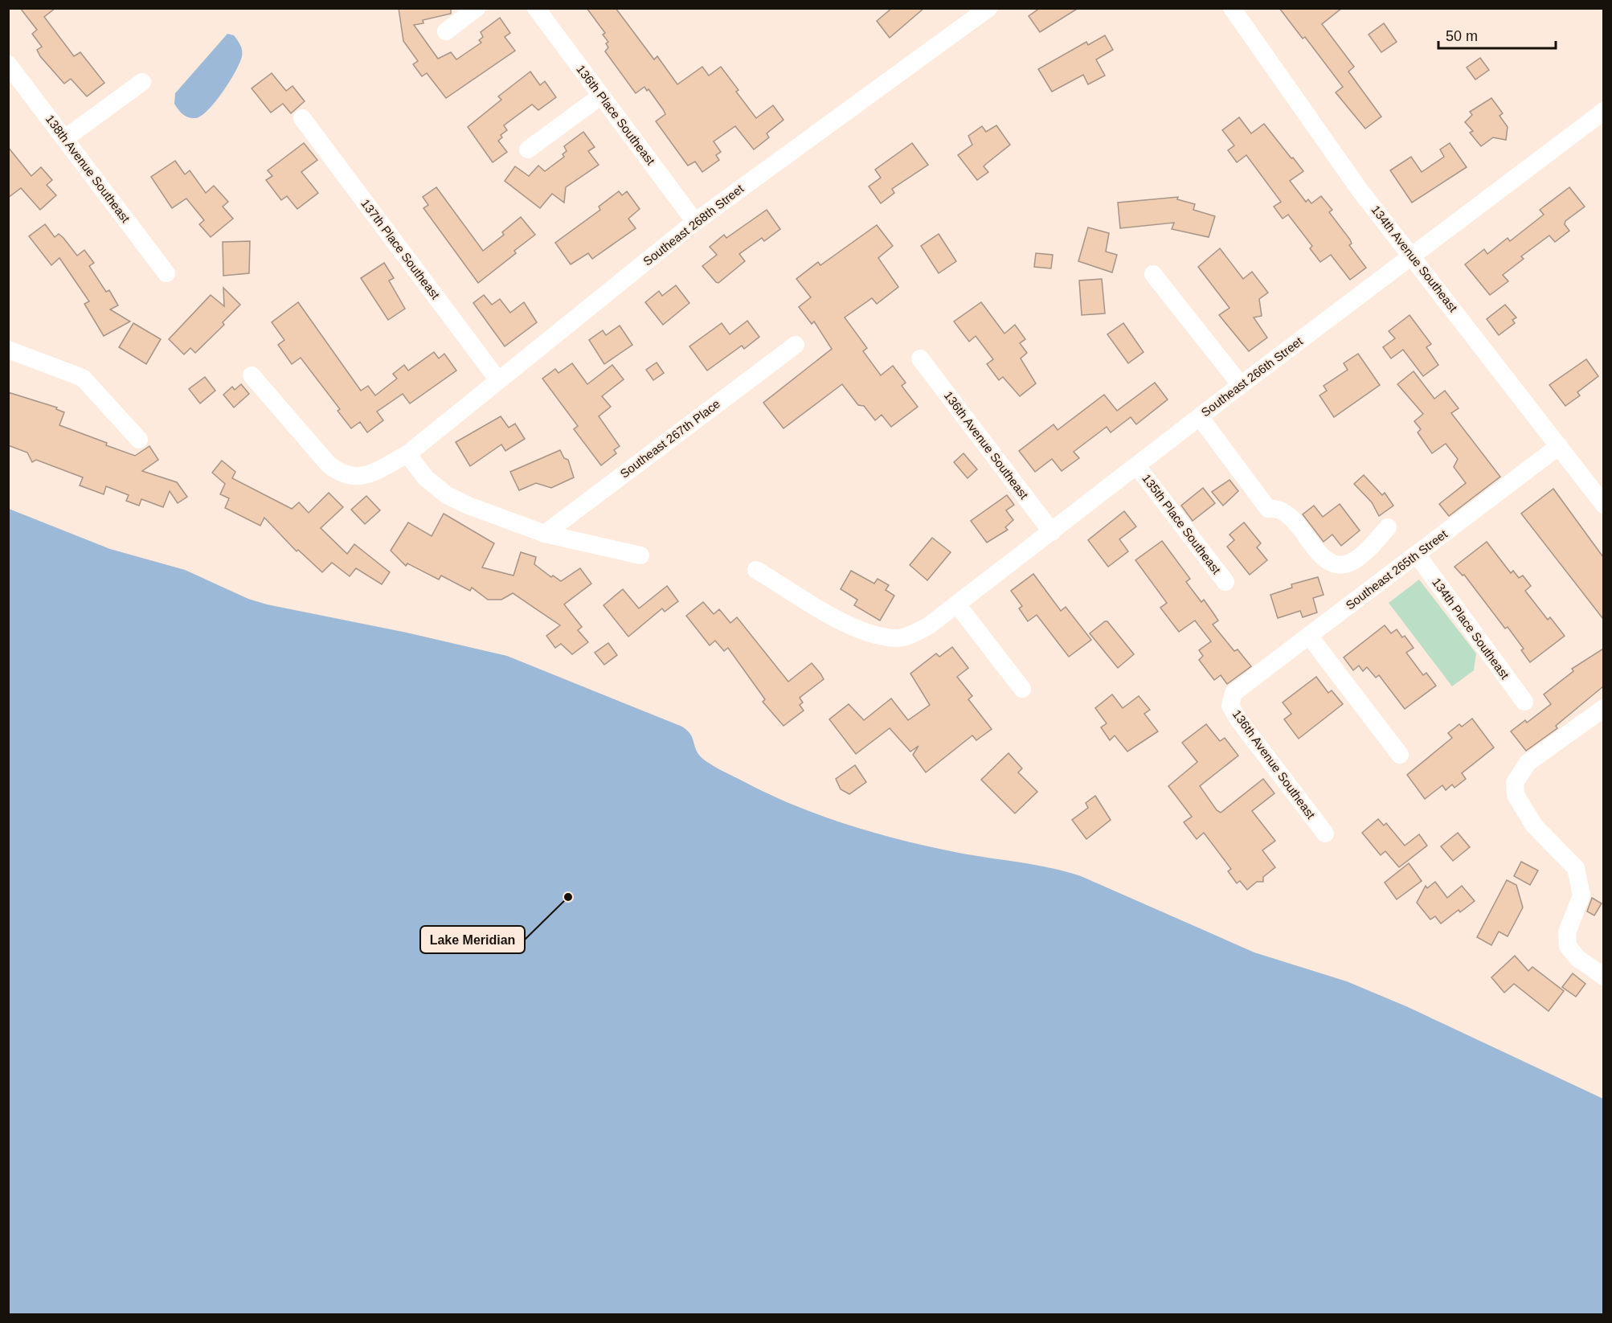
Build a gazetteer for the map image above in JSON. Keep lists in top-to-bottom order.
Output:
{
  "streets": {
    "street": [
      "136th Place Southeast",
      "138th Avenue Southeast",
      "Southeast 268th Street",
      "137th Place Southeast",
      "134th Avenue Southeast",
      "Southeast 266th Street",
      "Southeast 267th Place",
      "136th Avenue Southeast",
      "135th Place Southeast",
      "Southeast 265th Street",
      "134th Place Southeast"
    ]
  },
  "crossings": [
    ["136th Place Southeast", "Southeast 268th Street"],
    ["Southeast 268th Street", "137th Place Southeast"],
    ["134th Avenue Southeast", "Southeast 266th Street"],
    ["134th Avenue Southeast", "Southeast 265th Street"],
    ["Southeast 266th Street", "136th Avenue Southeast"],
    ["Southeast 266th Street", "135th Place Southeast"],
    ["136th Avenue Southeast", "Southeast 265th Street"],
    ["Southeast 265th Street", "134th Place Southeast"]
  ],
  "places": ["Lake Meridian"],
  "scale_bar": "50 m"
}
